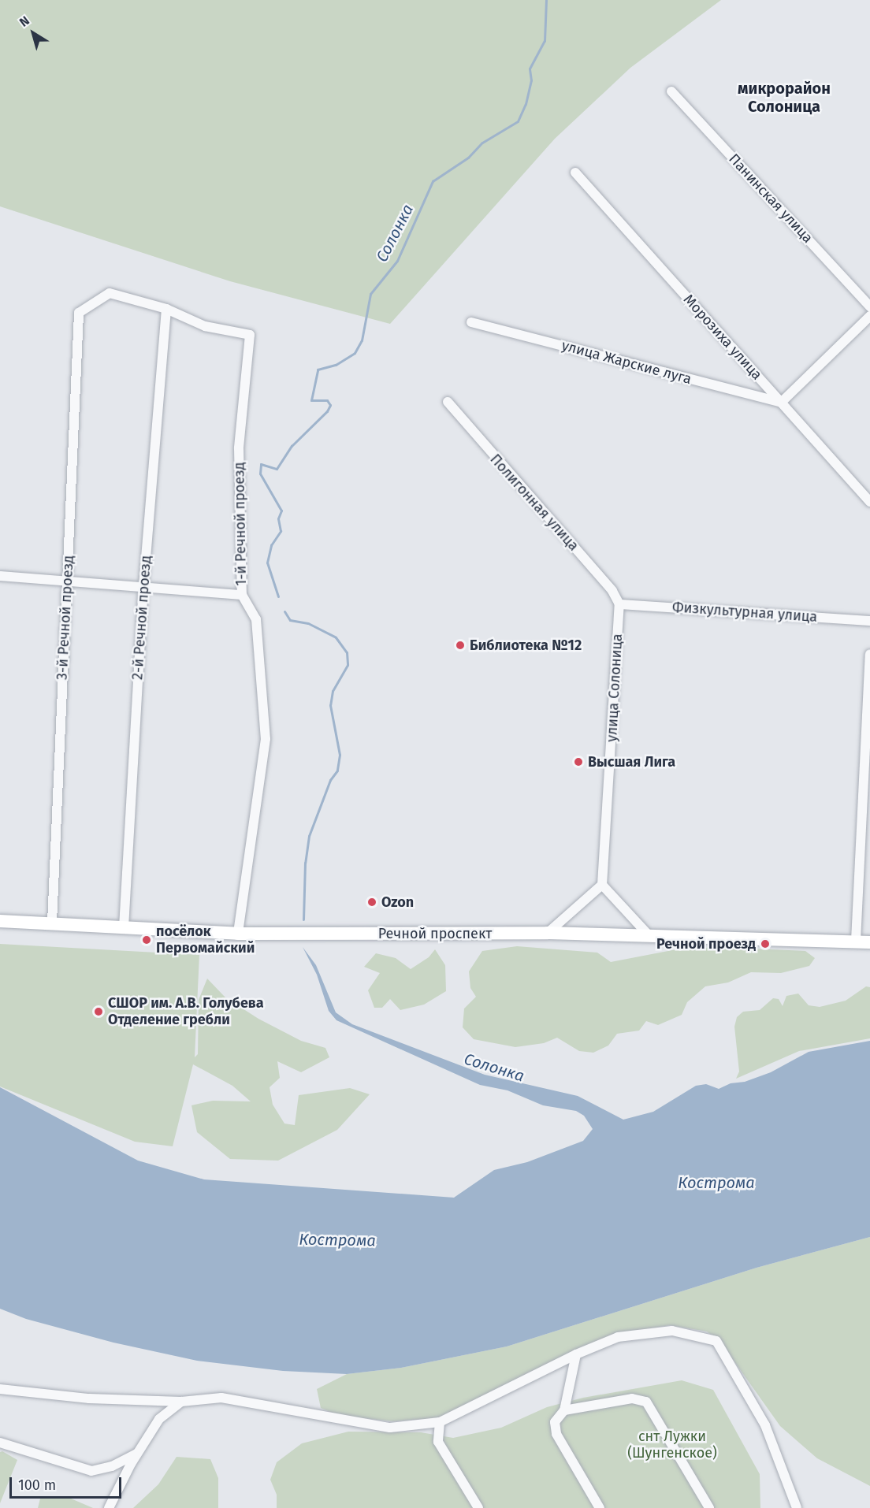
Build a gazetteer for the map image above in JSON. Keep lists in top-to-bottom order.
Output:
{
  "streets": {
    "street": [
      "Панинская улица",
      "Морозиха улица",
      "улица Жарские луга",
      "Полигонная улица",
      "1-й Речной проезд",
      "Физкультурная улица",
      "3-й Речной проезд",
      "2-й Речной проезд",
      "улица Солоница",
      "Речной проспект"
    ]
  },
  "crossings": [
    ["Морозиха улица", "улица Жарские луга"],
    ["Полигонная улица", "Физкультурная улица"],
    ["Полигонная улица", "улица Солоница"],
    ["1-й Речной проезд", "3-й Речной проезд"],
    ["1-й Речной проезд", "2-й Речной проезд"],
    ["1-й Речной проезд", "Речной проспект"],
    ["Физкультурная улица", "улица Солоница"],
    ["3-й Речной проезд", "2-й Речной проезд"],
    ["3-й Речной проезд", "Речной проспект"],
    ["2-й Речной проезд", "Речной проспект"]
  ],
  "districts": ["микрорайон Солоница"],
  "water": ["Солонка", "Кострома"],
  "parks": ["снт Лужки (Шунгенское)"],
  "places": [
    "Библиотека №12",
    "Высшая Лига",
    "Ozon",
    "посёлок Первомайский",
    "Речной проезд",
    "СШОР им. А.В. Голубева Отделение гребли"
  ],
  "scale_bar": "100 m",
  "north": "top left"
}
